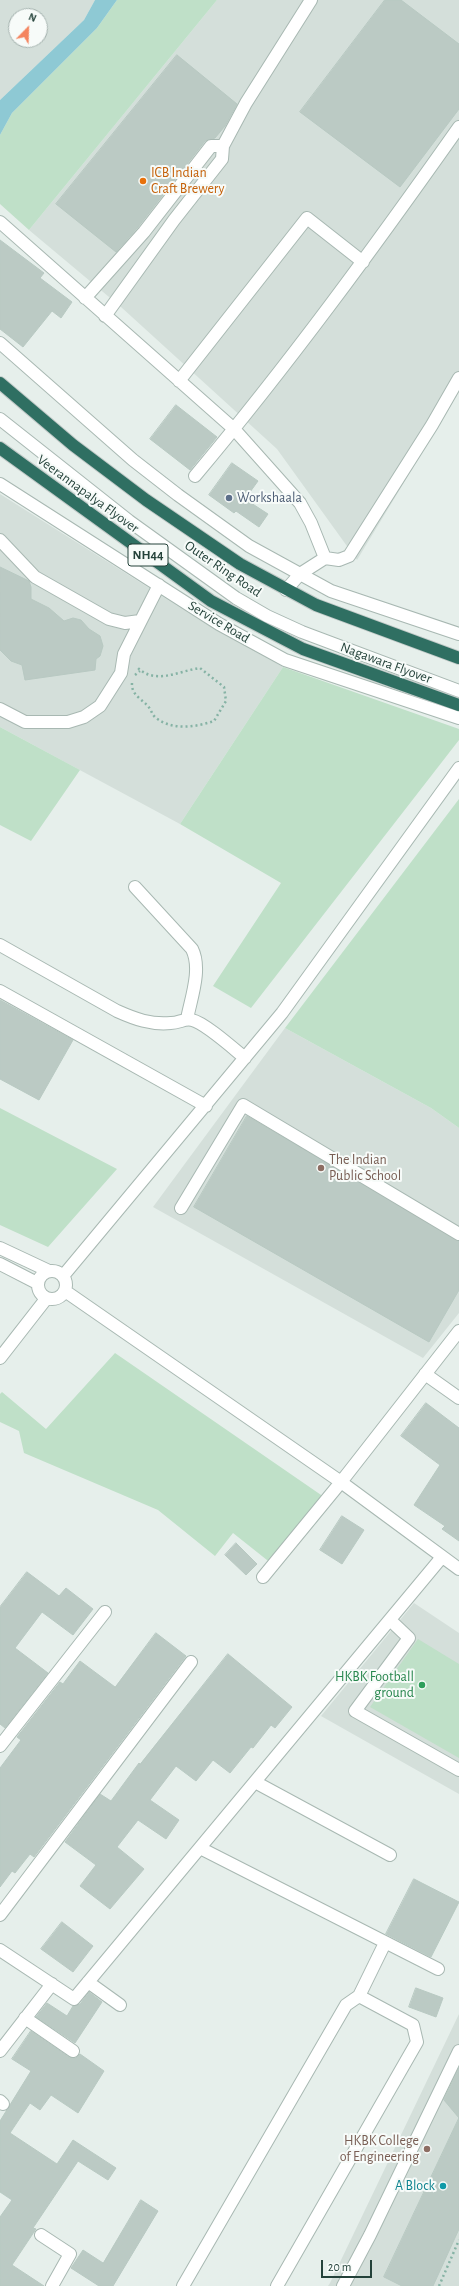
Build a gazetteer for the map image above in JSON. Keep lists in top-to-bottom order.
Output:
{
  "streets": {
    "highway": [
      "Veerannapalya Flyover",
      "NH44",
      "Outer Ring Road",
      "Nagawara Flyover"
    ],
    "street": ["Service Road"]
  },
  "crossings": [
    ["Veerannapalya Flyover", "Outer Ring Road"],
    ["Veerannapalya Flyover", "Nagawara Flyover"]
  ],
  "places": [
    "ICB Indian Craft Brewery",
    "Workshaala",
    "The Indian Public School",
    "HKBK Football ground",
    "HKBK College of Engineering",
    "A Block"
  ],
  "scale_bar": "20 m",
  "north": "top right"
}
